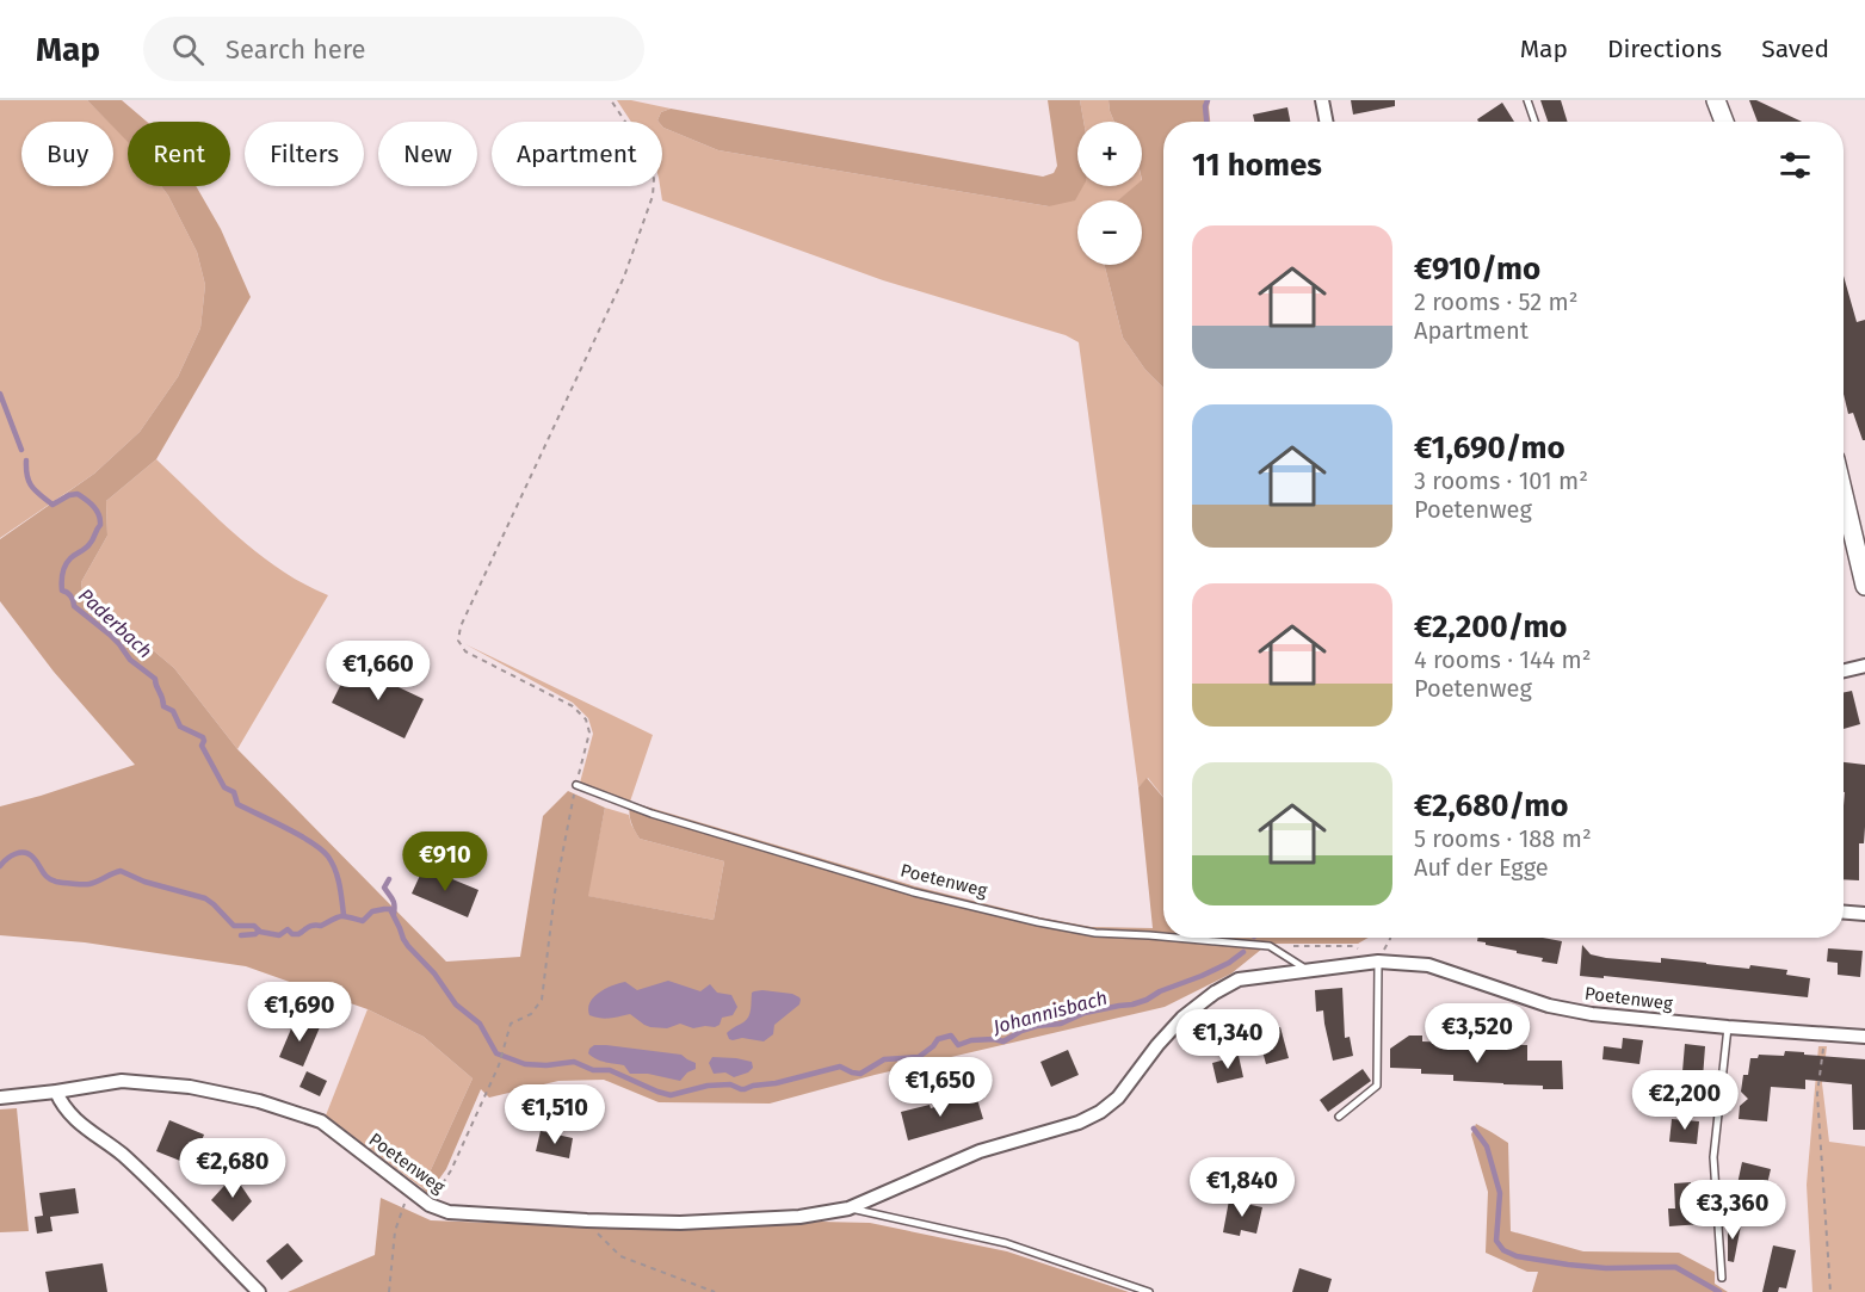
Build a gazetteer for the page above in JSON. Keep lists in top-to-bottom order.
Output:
{
  "streets": {
    "street": ["Poetenweg"]
  },
  "water": ["Paderbach", "Johannisbach"],
  "page": {
    "header": "Map",
    "search": "Search here",
    "nav": ["Map", "Directions", "Saved"],
    "map_buttons": ["+", "−"],
    "chip": [
      "Buy",
      "Rent",
      "Filters",
      "New",
      "Apartment"
    ],
    "heading": "11 homes",
    "list": [
      {
        "name": "€910/mo",
        "note": "2 rooms · 52 m² · Apartment"
      },
      {
        "name": "€1,690/mo",
        "note": "3 rooms · 101 m² · Poetenweg"
      },
      {
        "name": "€2,200/mo",
        "note": "4 rooms · 144 m² · Poetenweg"
      },
      {
        "name": "€2,680/mo",
        "note": "5 rooms · 188 m² · Auf der Egge"
      }
    ],
    "price": [
      "€1,660",
      "€910",
      "€1,690",
      "€3,520",
      "€1,340",
      "€1,650",
      "€2,200",
      "€1,510",
      "€2,680",
      "€1,840",
      "€3,360"
    ]
  }
}
